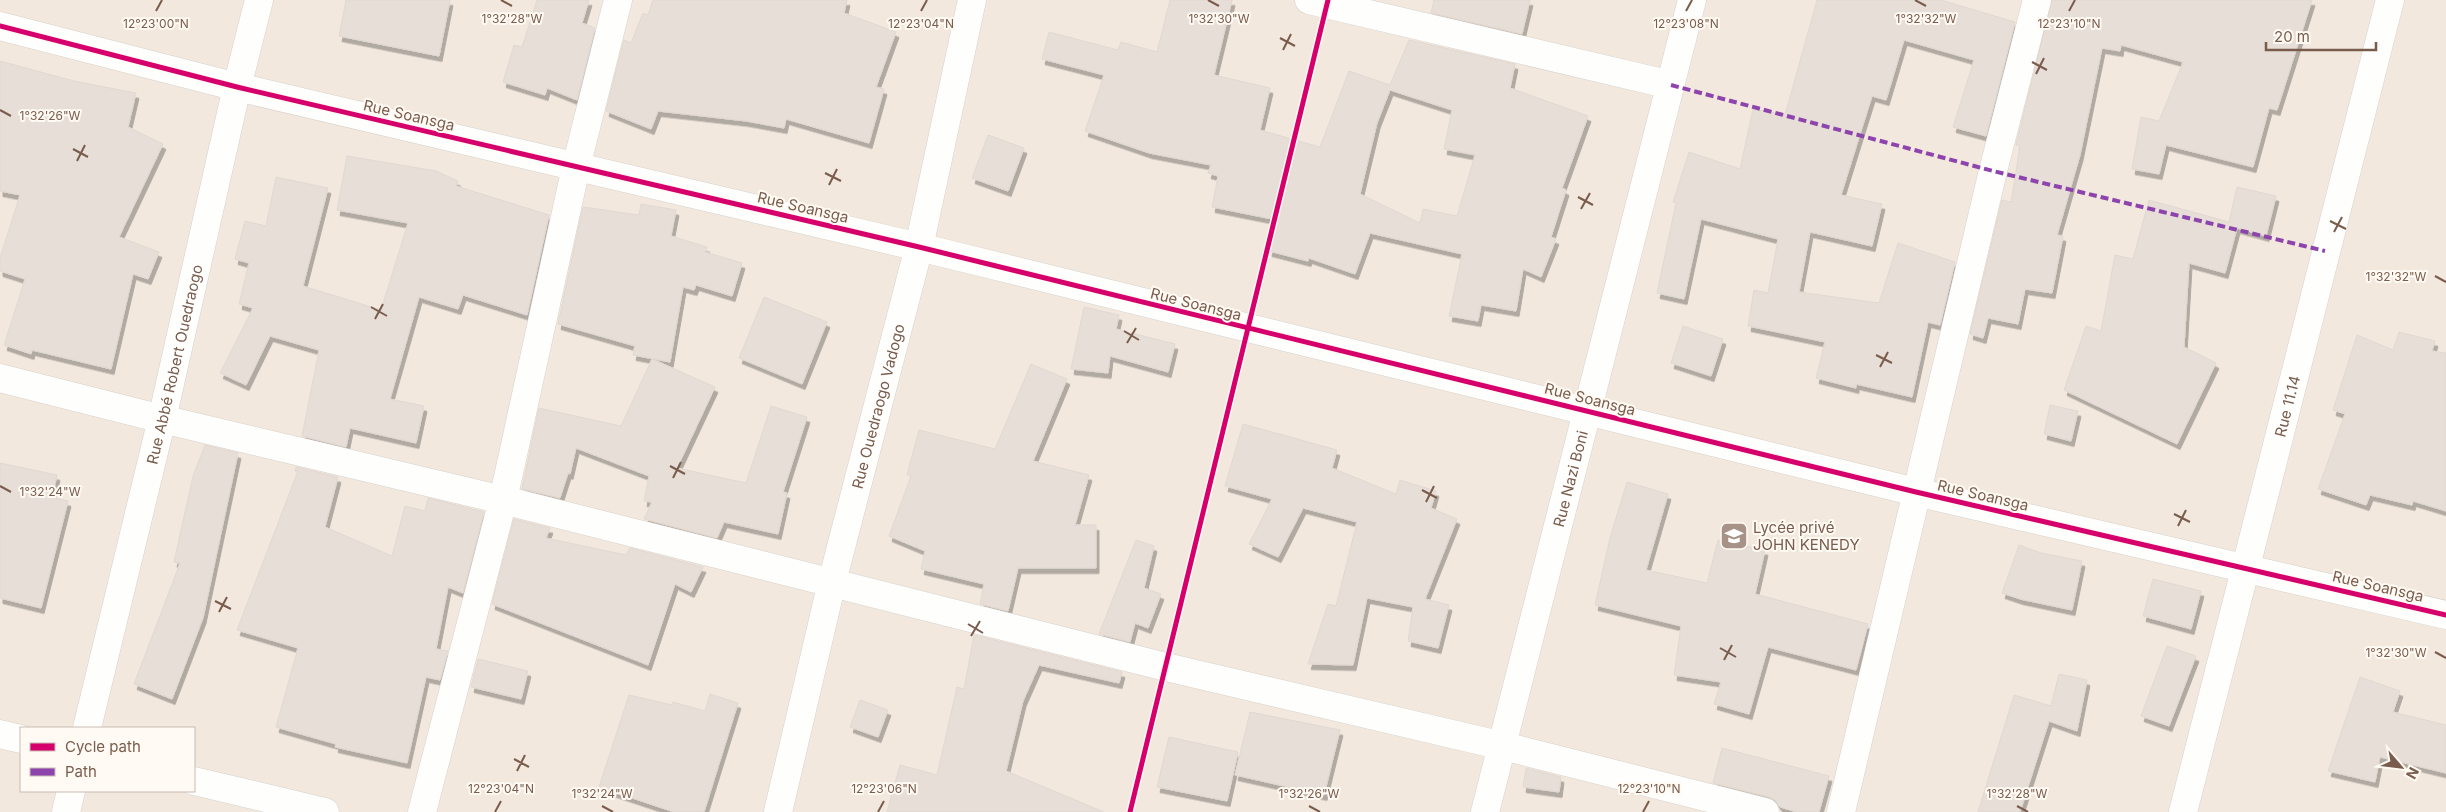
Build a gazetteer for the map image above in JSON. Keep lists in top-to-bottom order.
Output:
{
  "streets": {
    "street": [
      "Rue Soansga",
      "Rue Abbé Robert Ouedraogo",
      "Rue 11.14",
      "Rue Ouedraogo Vadogo",
      "Rue Nazi Boni"
    ]
  },
  "crossings": [
    ["Rue Soansga", "Rue Abbé Robert Ouedraogo"],
    ["Rue Soansga", "Rue 11.14"],
    ["Rue Soansga", "Rue Ouedraogo Vadogo"],
    ["Rue Soansga", "Rue Nazi Boni"]
  ],
  "places": {
    "school or university": ["Lycée privé JOHN KENEDY"]
  },
  "legend": ["Cycle path", "Path"],
  "scale_bar": "20 m",
  "north": "bottom right",
  "coordinates": [
    "1°32'28\"W",
    "1°32'32\"W",
    "1°32'30\"W",
    "12°23'00\"N",
    "12°23'04\"N",
    "12°23'08\"N",
    "12°23'10\"N",
    "1°32'26\"W",
    "1°32'24\"W",
    "12°23'06\"N"
  ]
}
